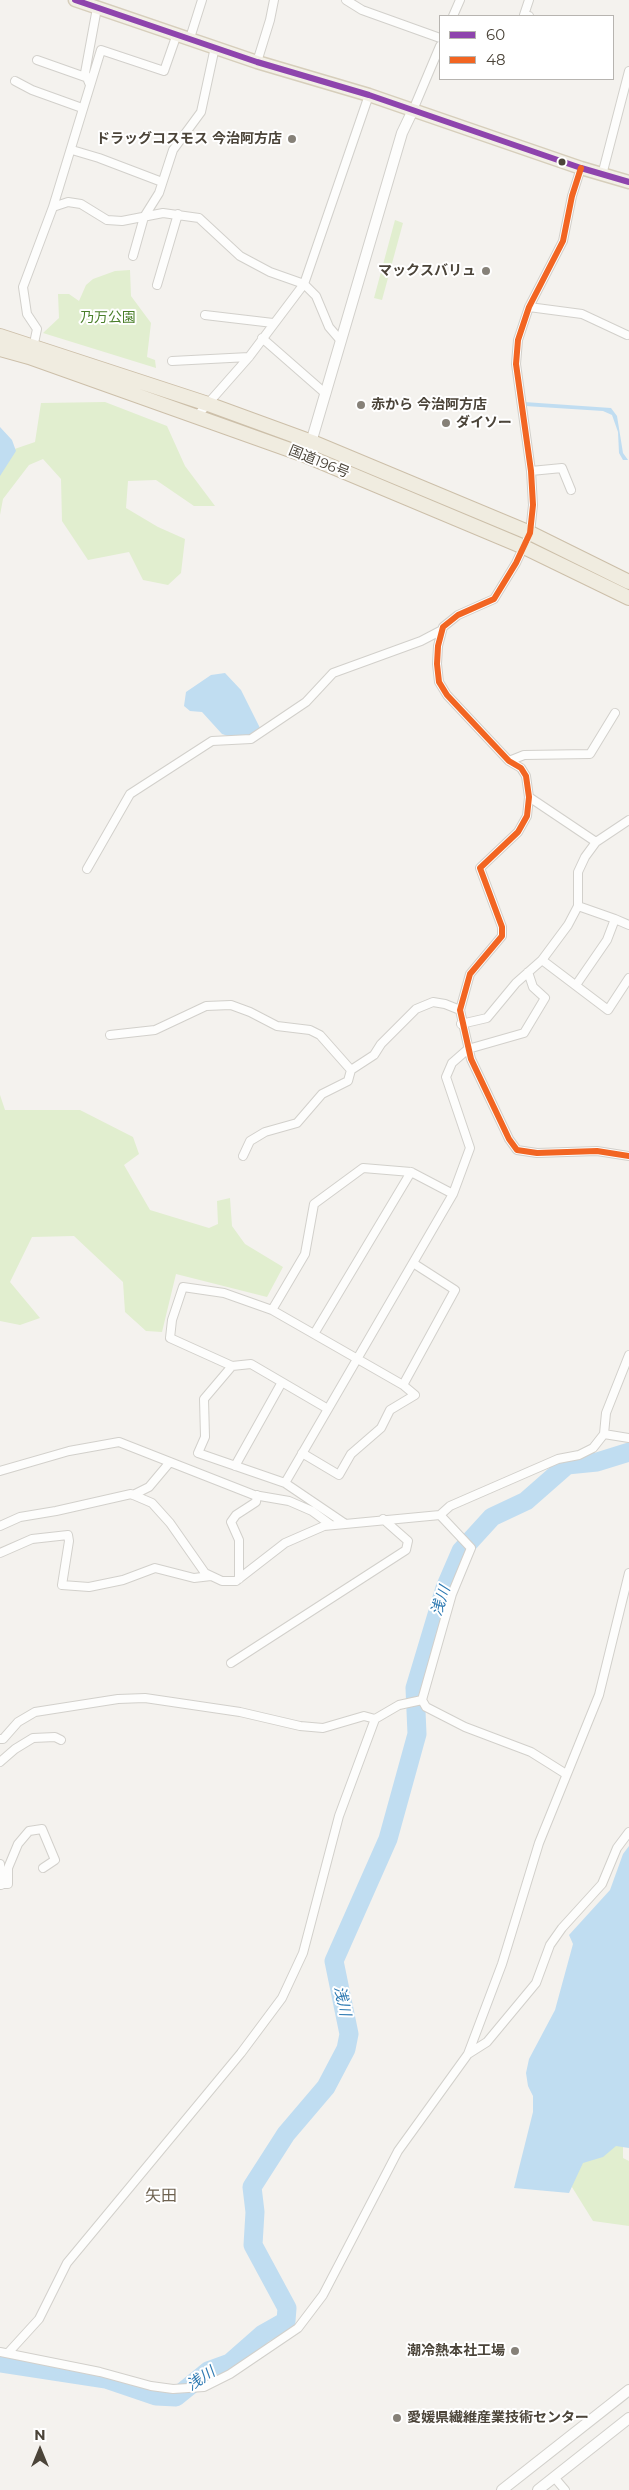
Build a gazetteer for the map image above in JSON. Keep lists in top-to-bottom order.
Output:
{
  "streets": {
    "highway": ["国道196号"]
  },
  "districts": ["矢田"],
  "water": ["浅川"],
  "parks": ["乃万公園"],
  "places": [
    "ドラッグコスモス 今治阿方店",
    "マックスバリュ",
    "赤から 今治阿方店",
    "ダイソー",
    "潮冷熱本社工場",
    "愛媛県繊維産業技術センター"
  ],
  "lines": ["transit line 60", "transit line 48"],
  "legend": ["60", "48"],
  "north": "top"
}
